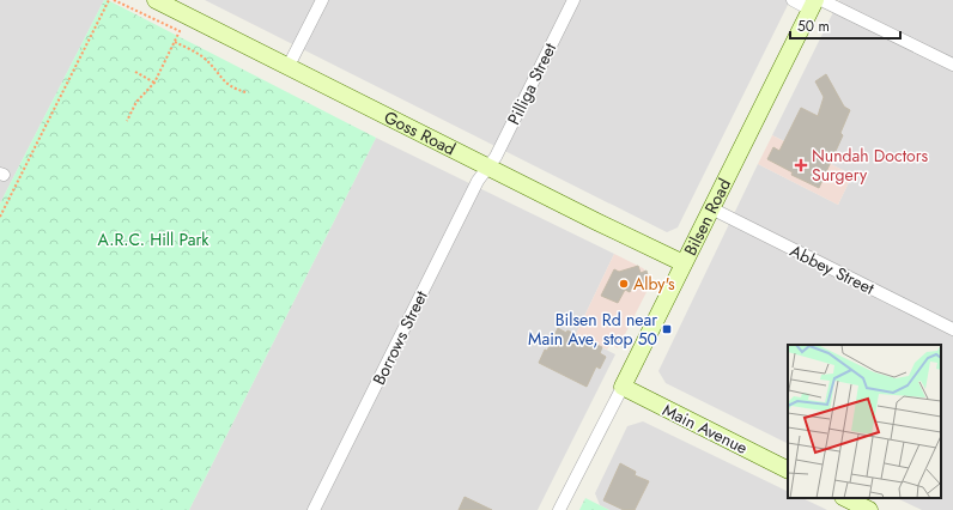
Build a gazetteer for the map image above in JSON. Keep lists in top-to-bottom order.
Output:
{
  "streets": {
    "street": [
      "Pilliga Street",
      "Goss Road",
      "Bilsen Road",
      "Abbey Street",
      "Borrows Street",
      "Main Avenue"
    ]
  },
  "crossings": [
    ["Pilliga Street", "Goss Road"],
    ["Pilliga Street", "Borrows Street"],
    ["Goss Road", "Bilsen Road"],
    ["Goss Road", "Borrows Street"],
    ["Bilsen Road", "Abbey Street"],
    ["Bilsen Road", "Main Avenue"]
  ],
  "parks": ["A.R.C. Hill Park"],
  "places": {
    "health": ["Nundah Doctors Surgery"],
    "other": ["Alby's"],
    "transit": ["Bilsen Rd near Main Ave, stop 50"]
  },
  "scale_bar": "50 m"
}
